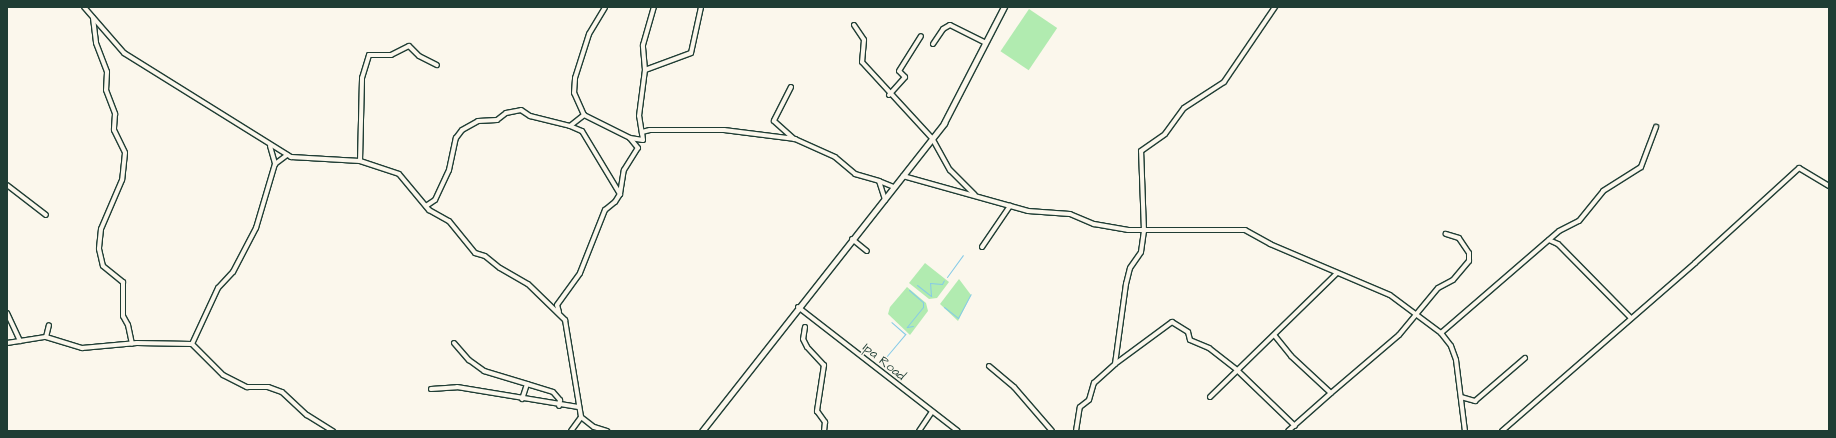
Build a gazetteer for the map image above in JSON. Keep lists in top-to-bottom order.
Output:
{
  "streets": {
    "street": ["Ipa Road"]
  }
}
